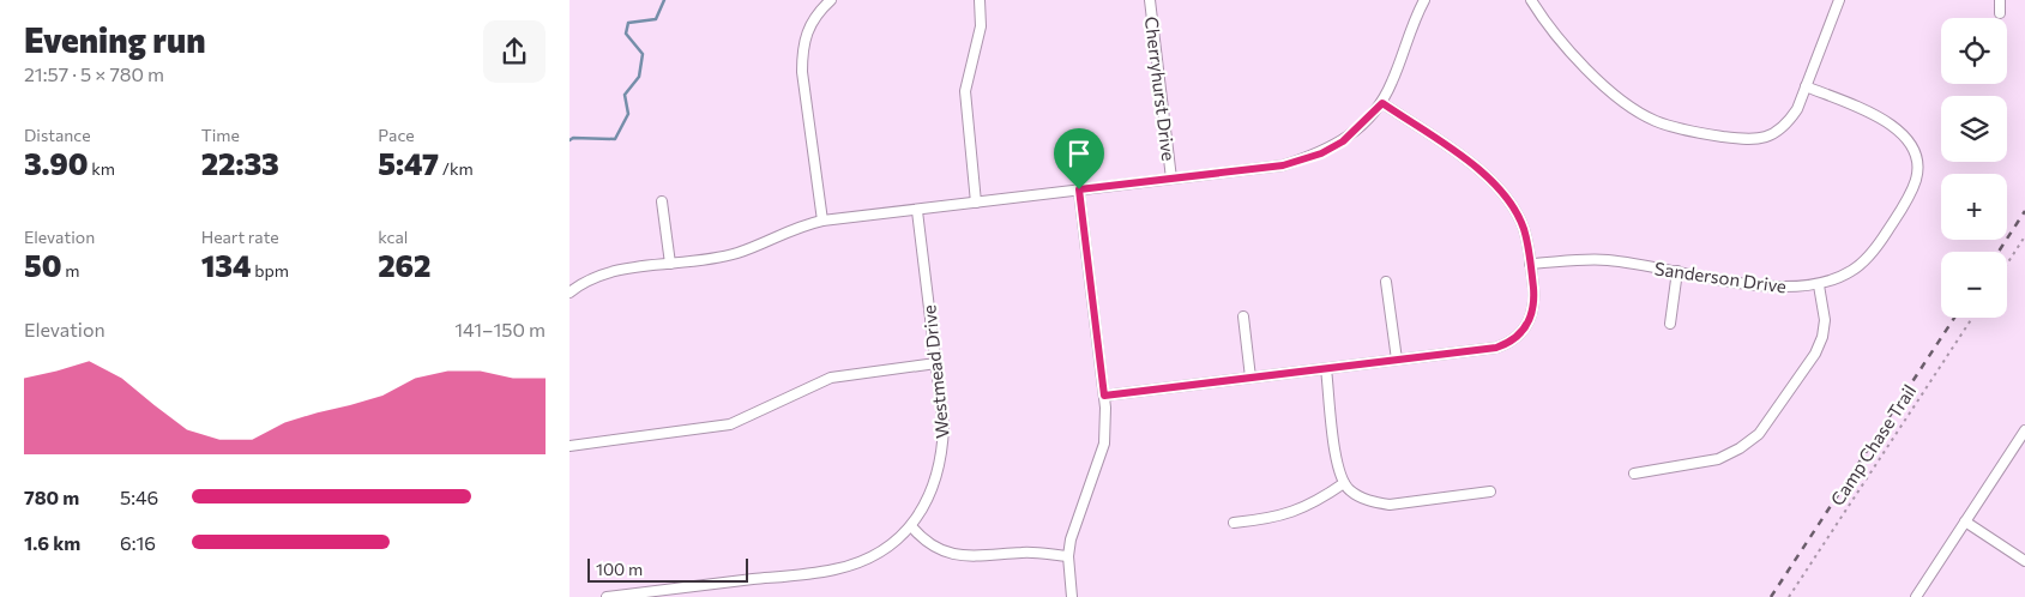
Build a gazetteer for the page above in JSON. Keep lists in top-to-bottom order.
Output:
{
  "streets": {
    "street": ["Cherryhurst Drive", "Sanderson Drive", "Westmead Drive"],
    "path": ["Camp Chase Trail"]
  },
  "scale_bar": "100 m",
  "page": {
    "heading": ["Evening run", "21:57 · 5 × 780 m"],
    "map_buttons": ["+", "−"],
    "stats": [
      ["Distance", "3.90 km"],
      ["Time", "22:33"],
      ["Pace", "5:47 /km"],
      ["Elevation", "50 m"],
      ["Heart rate", "134 bpm"],
      ["kcal", "262"]
    ],
    "chart": ["Elevation", "141–150 m"],
    "list": [
      {
        "name": "780 m",
        "note": "5:46"
      },
      {
        "name": "1.6 km",
        "note": "6:16"
      }
    ],
    "scale": "100 m"
  }
}
